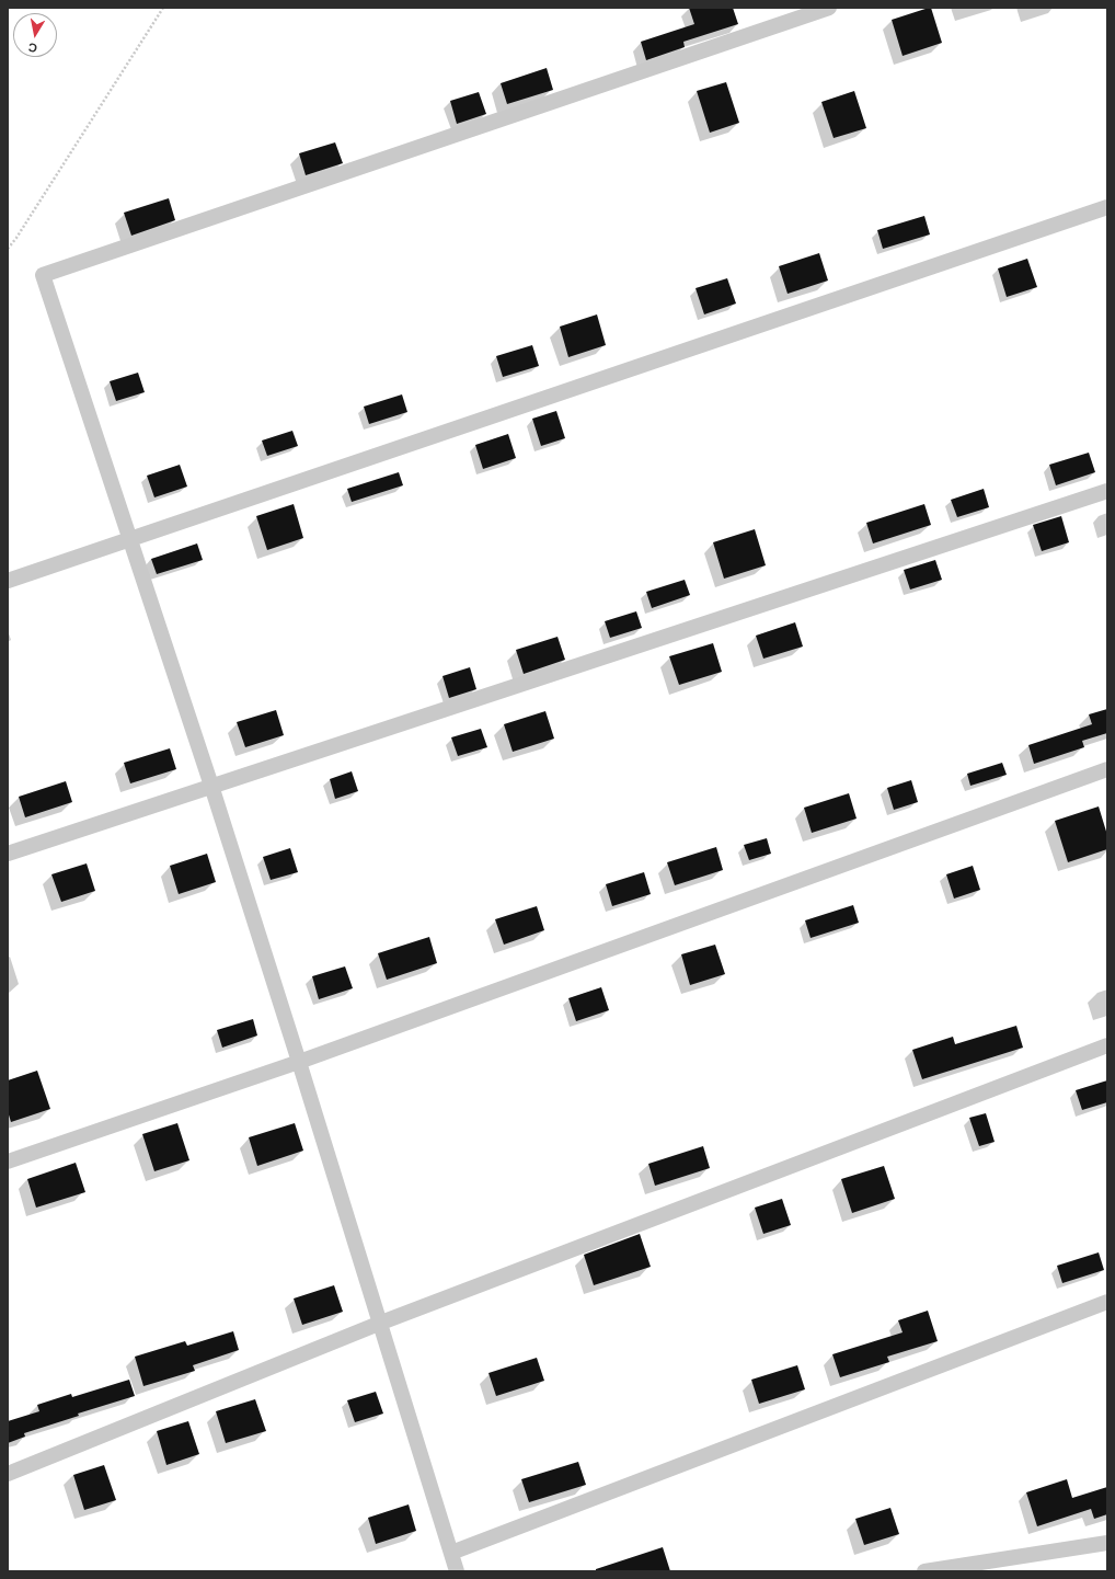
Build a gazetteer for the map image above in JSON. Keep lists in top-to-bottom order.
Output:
{
  "north": "bottom"
}
